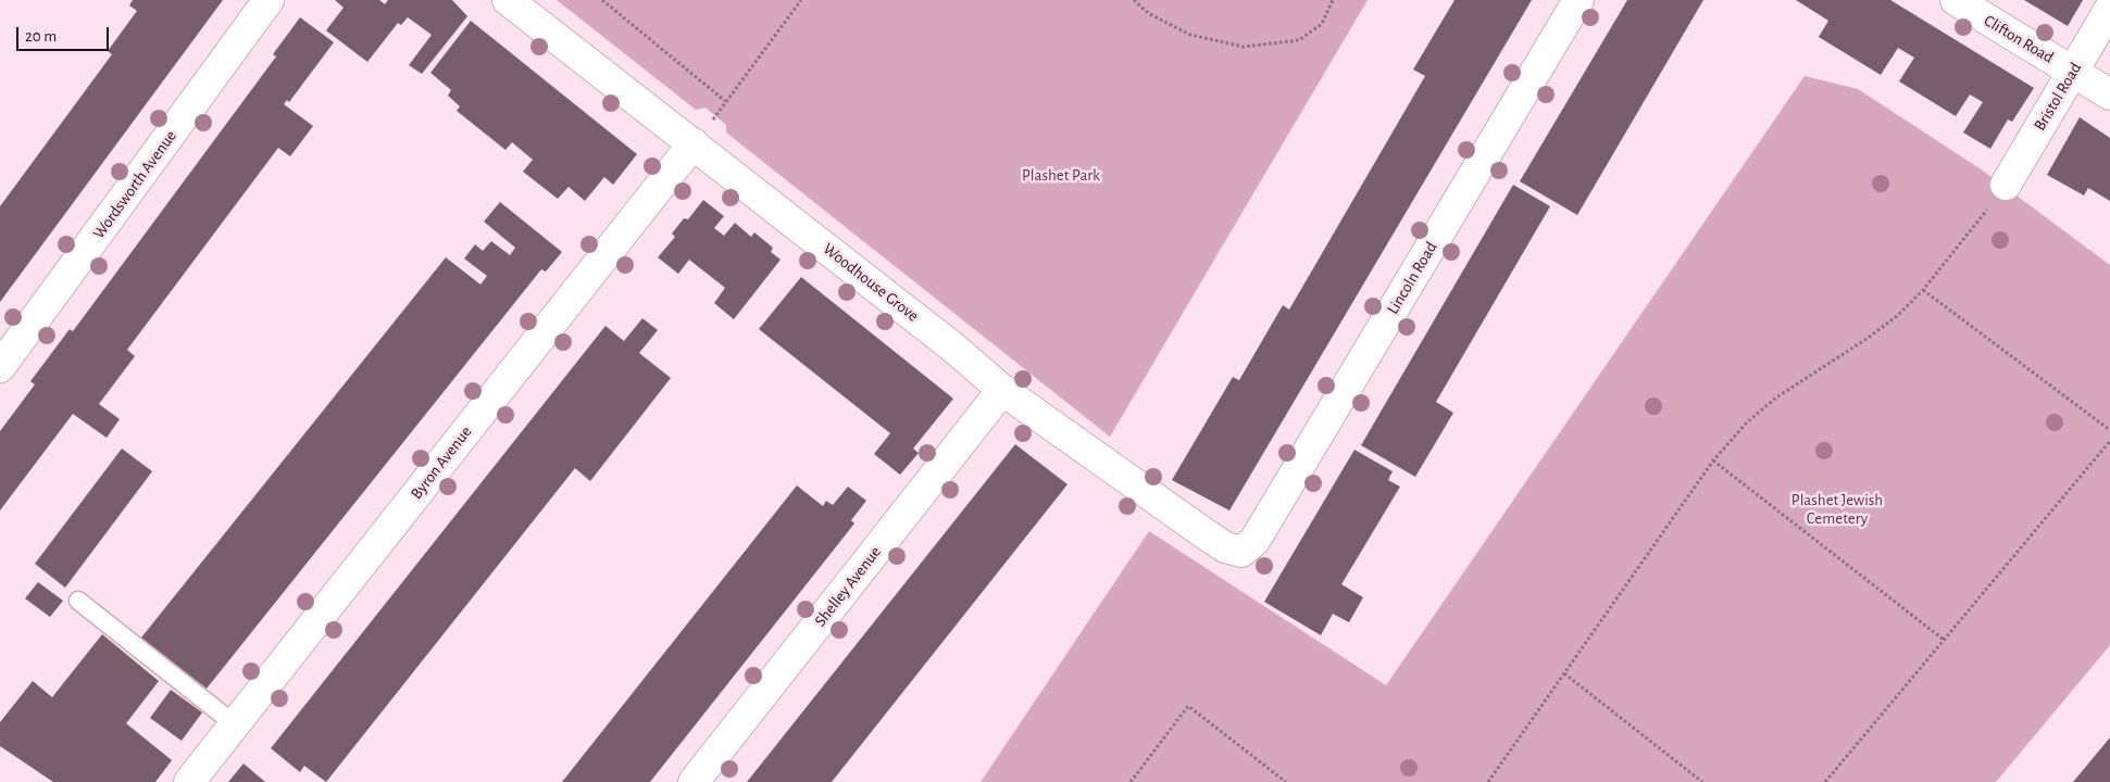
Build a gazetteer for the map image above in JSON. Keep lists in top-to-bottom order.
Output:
{
  "streets": {
    "street": [
      "Clifton Road",
      "Bristol Road",
      "Wordsworth Avenue",
      "Lincoln Road",
      "Woodhouse Grove",
      "Byron Avenue",
      "Shelley Avenue"
    ]
  },
  "crossings": [
    ["Clifton Road", "Bristol Road"],
    ["Lincoln Road", "Woodhouse Grove"],
    ["Woodhouse Grove", "Byron Avenue"],
    ["Woodhouse Grove", "Shelley Avenue"]
  ],
  "parks": ["Plashet Park", "Plashet Jewish Cemetery"],
  "scale_bar": "20 m"
}
